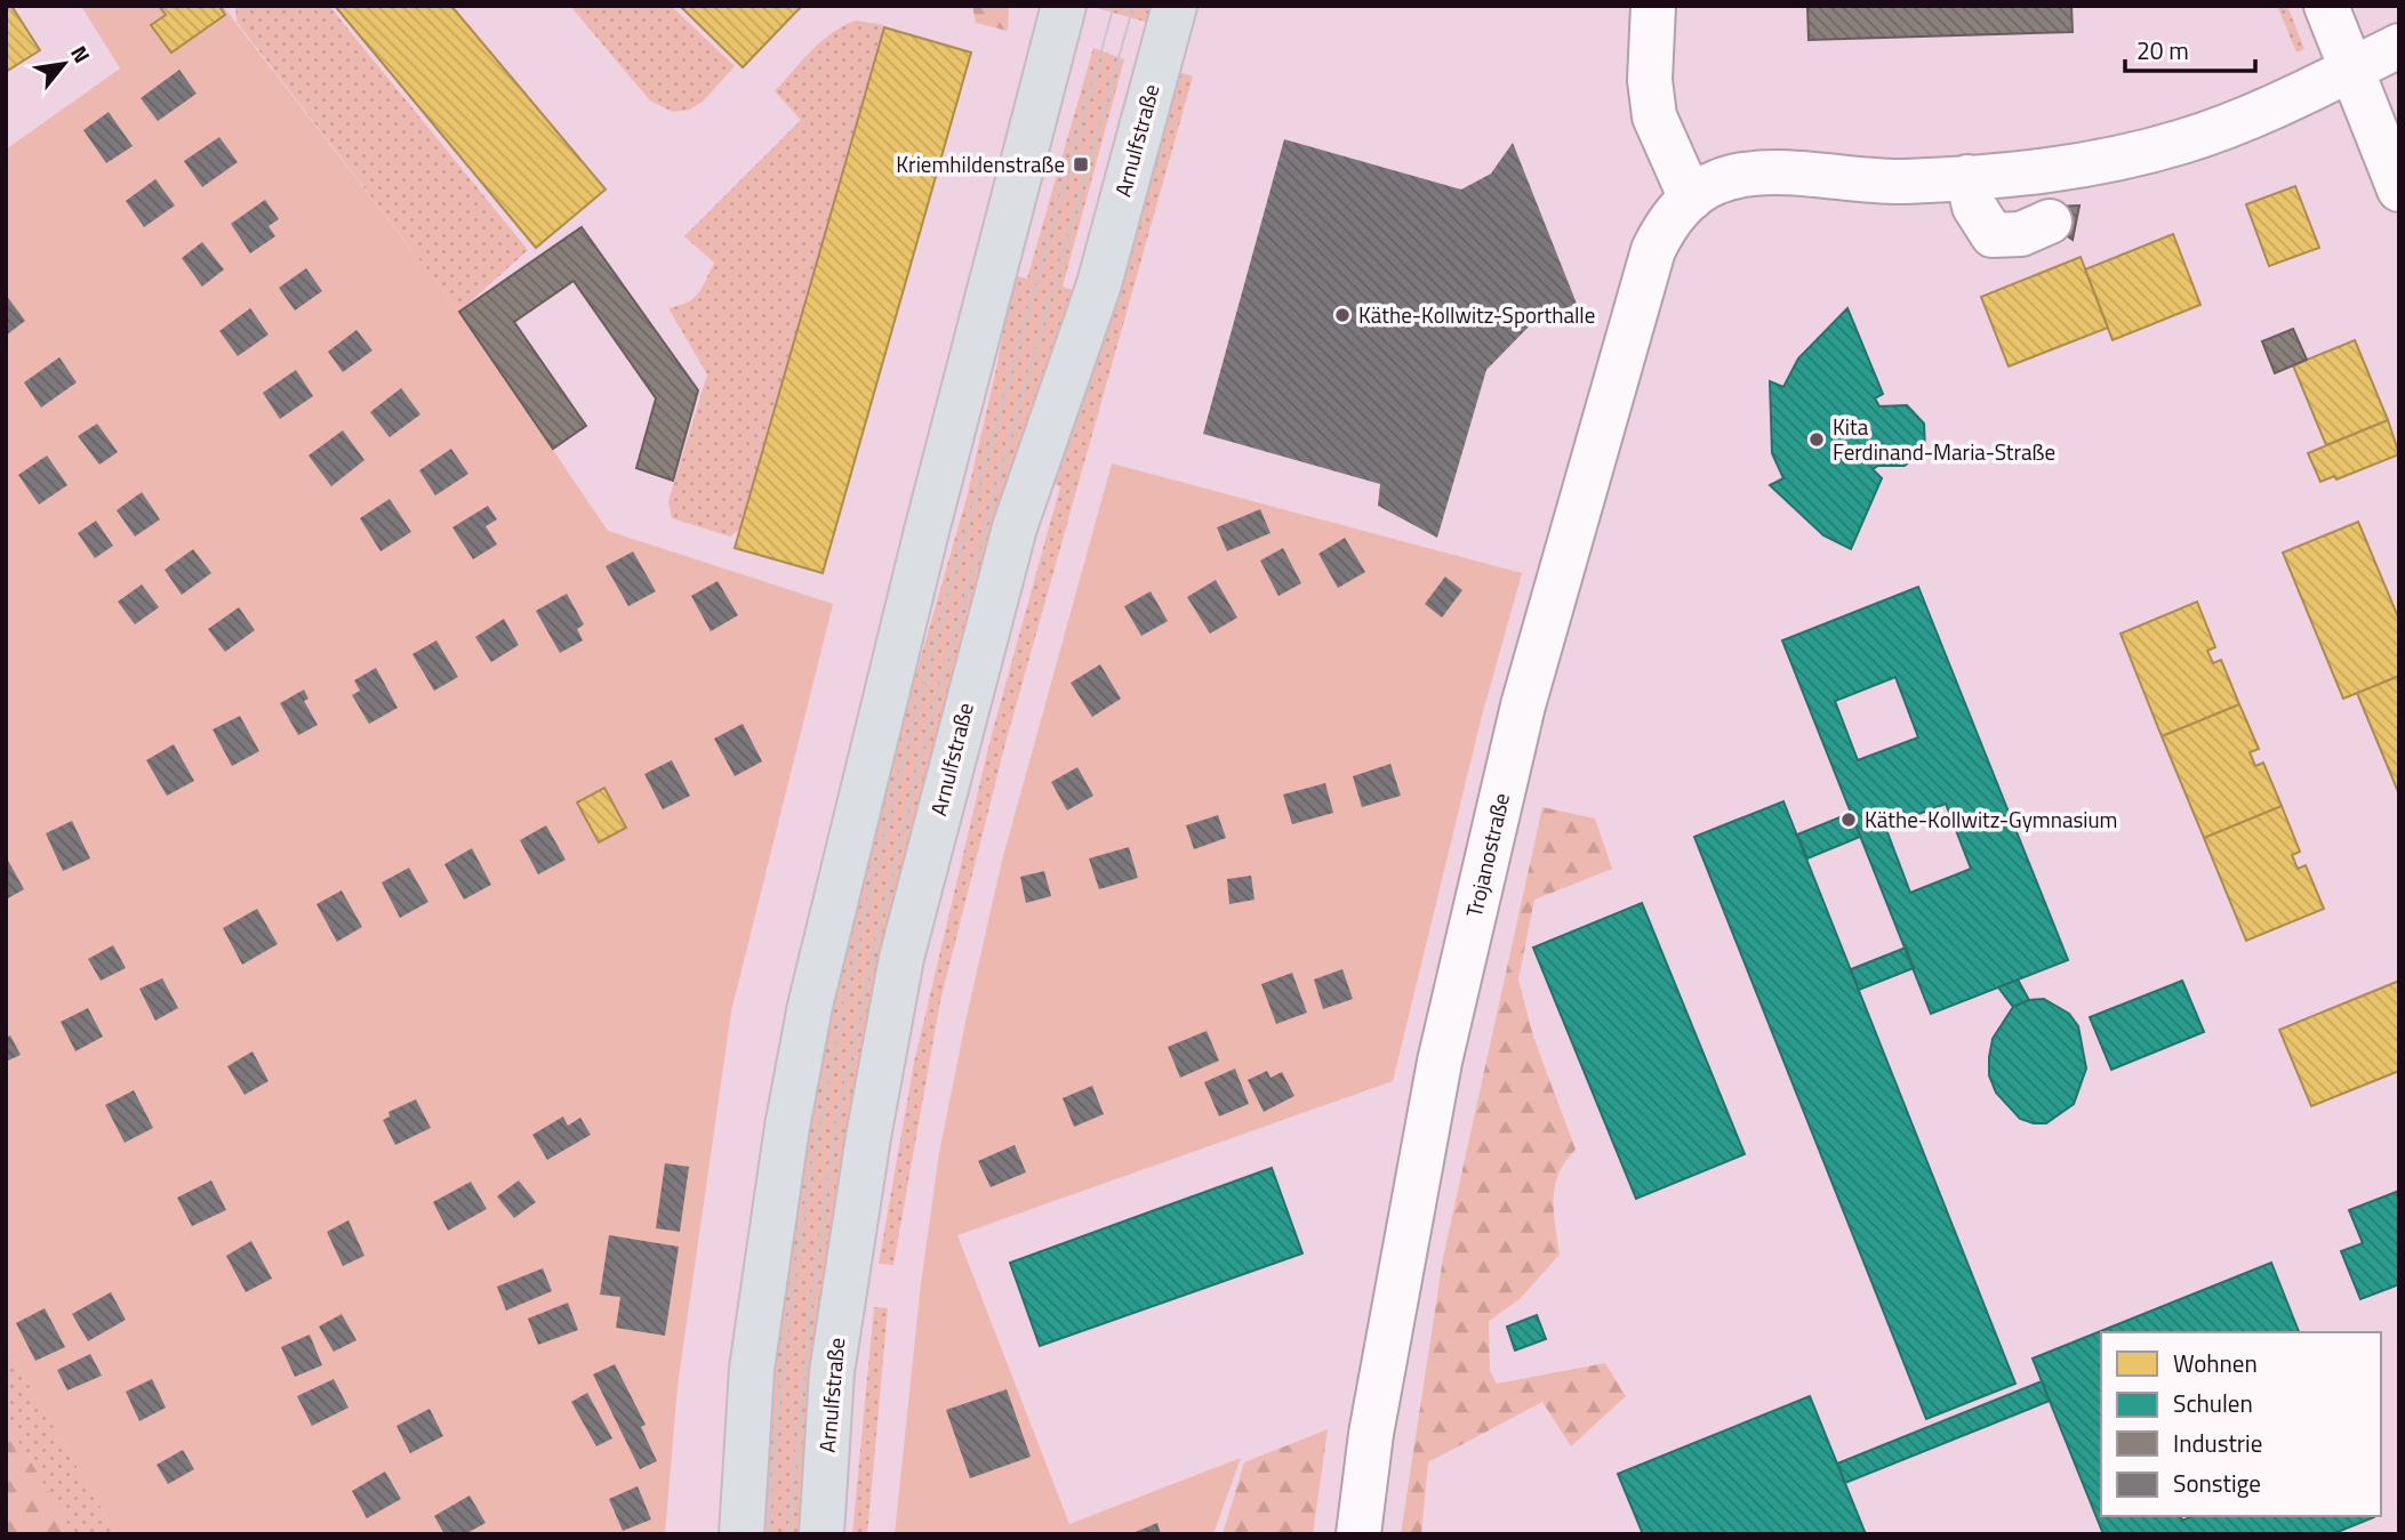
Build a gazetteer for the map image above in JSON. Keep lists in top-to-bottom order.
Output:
{
  "streets": {
    "main road": ["Arnulfstraße"],
    "street": ["Trojanostraße"]
  },
  "places": {
    "transit": ["Kriemhildenstraße"],
    "other": ["Käthe-Kollwitz-Sporthalle", "Kita Ferdinand-Maria-Straße", "Käthe-Kollwitz-Gymnasium"]
  },
  "legend": [
    "Wohnen",
    "Schulen",
    "Industrie",
    "Sonstige"
  ],
  "scale_bar": "20 m",
  "north": "top right"
}
